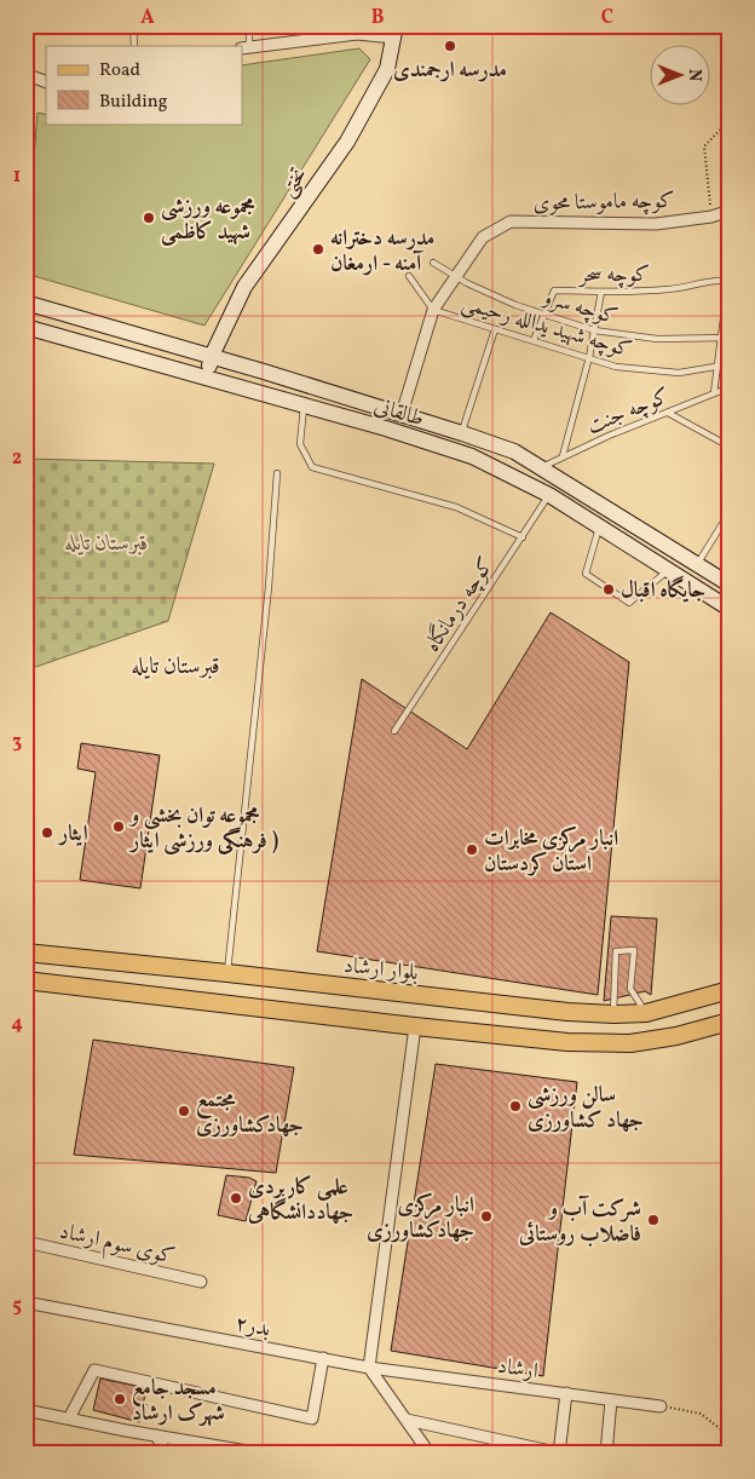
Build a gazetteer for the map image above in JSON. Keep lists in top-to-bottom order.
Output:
{
  "streets": {
    "main road": ["تختی", "طالقانی", "بلوار ارشاد"],
    "street": [
      "کوچه ماموستا محوی",
      "کوی سوم ارشاد",
      "بدر۲",
      "ارشاد"
    ],
    "lane": [
      "کوچه سحر",
      "کوچه سرو",
      "کوچه شهید یدالله رحیمی",
      "کوچه جنت",
      "کوچه درمانگاه"
    ]
  },
  "crossings": [
    ["تختی", "طالقانی"],
    ["کوچه ماموستا محوی", "کوچه سرو"],
    ["کوچه سحر", "کوچه سرو"],
    ["کوچه سحر", "کوچه شهید یدالله رحیمی"],
    ["کوچه جنت", "طالقانی"],
    ["طالقانی", "کوچه درمانگاه"],
    ["بدر۲", "ارشاد"]
  ],
  "districts": ["قبرستان تایله"],
  "parks": ["قبرستان تایله"],
  "places": [
    "مدرسه ارجمندی",
    "مجموعه ورزشی شهید کاظمی",
    "مدرسه دخترانه آمنه - ارمغان",
    "جایگاه اقبال",
    "مجموعه توان بخشی و فرهنگی ورزشی ایثار )",
    "ایثار",
    "انبار مرکزی مخابرات استان کردستان",
    "سالن ورزشی جهاد کشاورزی",
    "مجتمع جهادکشاورزی",
    "علمی کاربردی جهاددانشگاهی",
    "انبار مرکزی جهادکشاورزی",
    "شرکت آب و فاضلاب روستائی",
    "مسجد جامع شهرک ارشاد"
  ],
  "legend": ["Road", "Building"],
  "north": "right",
  "grid": {
    "columns": ["A", "B", "C"],
    "rows": [
      "1",
      "2",
      "3",
      "4",
      "5"
    ]
  }
}
